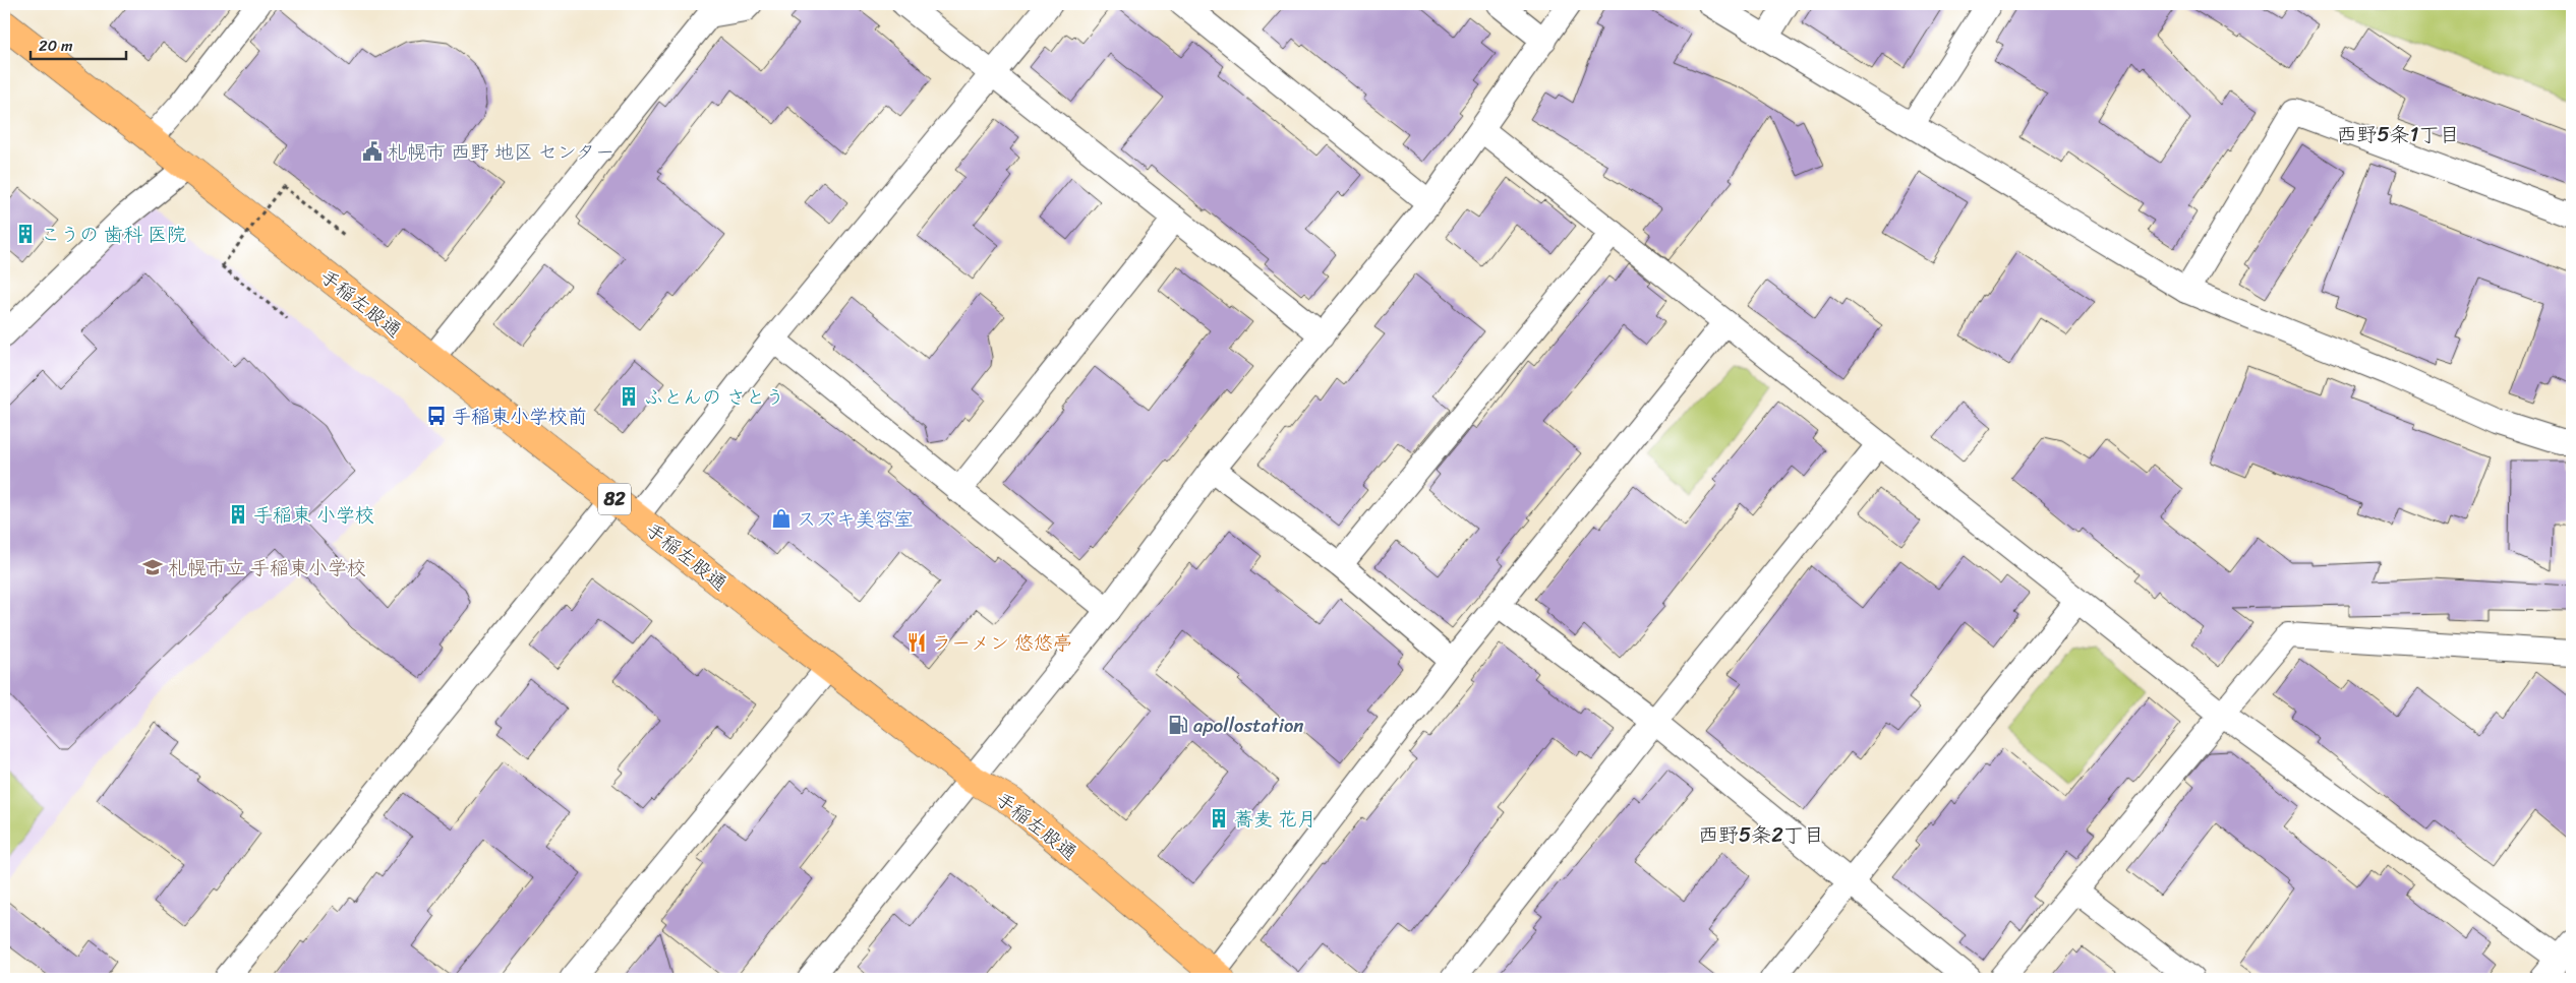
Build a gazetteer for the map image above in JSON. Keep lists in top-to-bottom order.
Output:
{
  "streets": {
    "main road": ["手稲左股通", "82"]
  },
  "districts": ["西野5条1丁目", "西野5条2丁目"],
  "places": {
    "public building": ["札幌市 西野 地区 センター"],
    "building": [
      "こうの 歯科 医院",
      "ふとんの さとう",
      "手稲東 小学校",
      "蕎麦 花月"
    ],
    "bus stop": ["手稲東小学校前"],
    "shop": ["スズキ美容室"],
    "school or university": ["札幌市立 手稲東小学校"],
    "restaurant": ["ラーメン 悠悠亭"],
    "fuel station": ["apollostation"]
  },
  "scale_bar": "20 m"
}
